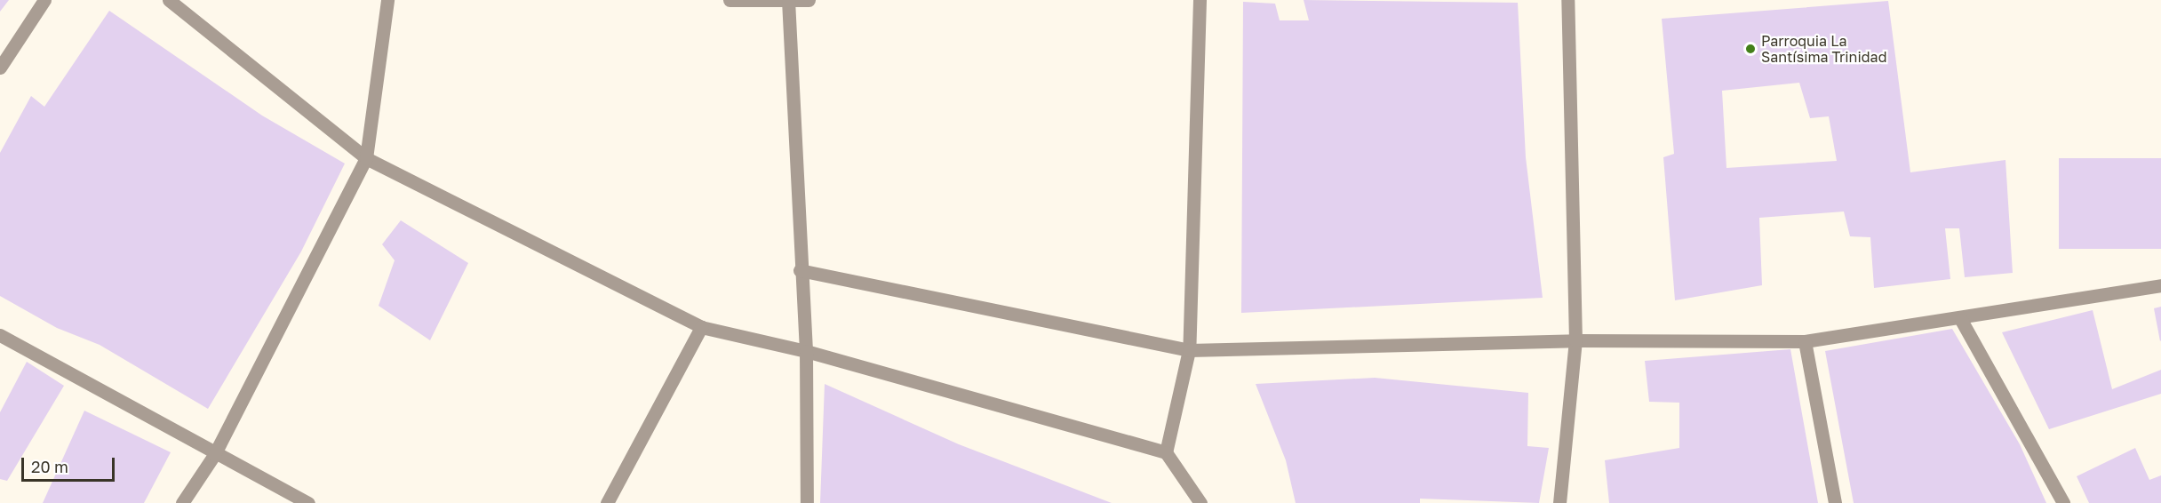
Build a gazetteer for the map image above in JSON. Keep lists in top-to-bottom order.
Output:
{
  "places": ["Parroquia La Santísima Trinidad"],
  "scale_bar": "20 m"
}
